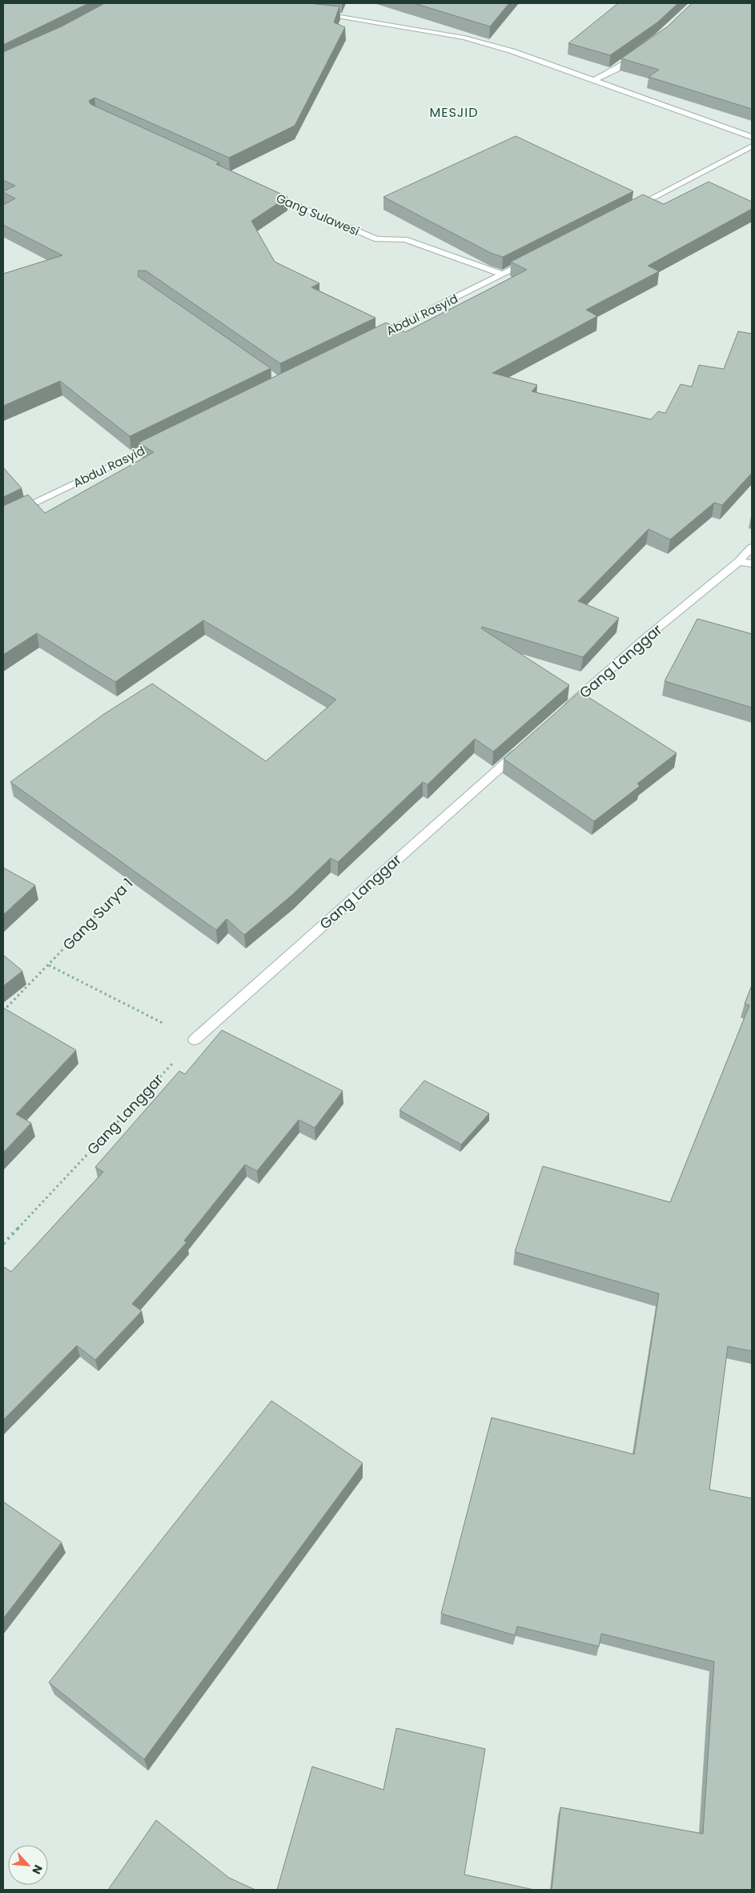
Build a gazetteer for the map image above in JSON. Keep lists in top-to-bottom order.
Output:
{
  "streets": {
    "street": ["Gang Sulawesi", "Abdul Rasyid", "Gang Langgar"],
    "path": ["Gang Surya 1"]
  },
  "crossings": [
    ["Gang Sulawesi", "Abdul Rasyid"],
    ["Gang Langgar", "Gang Surya 1"]
  ],
  "districts": ["MESJID"],
  "north": "bottom right"
}
